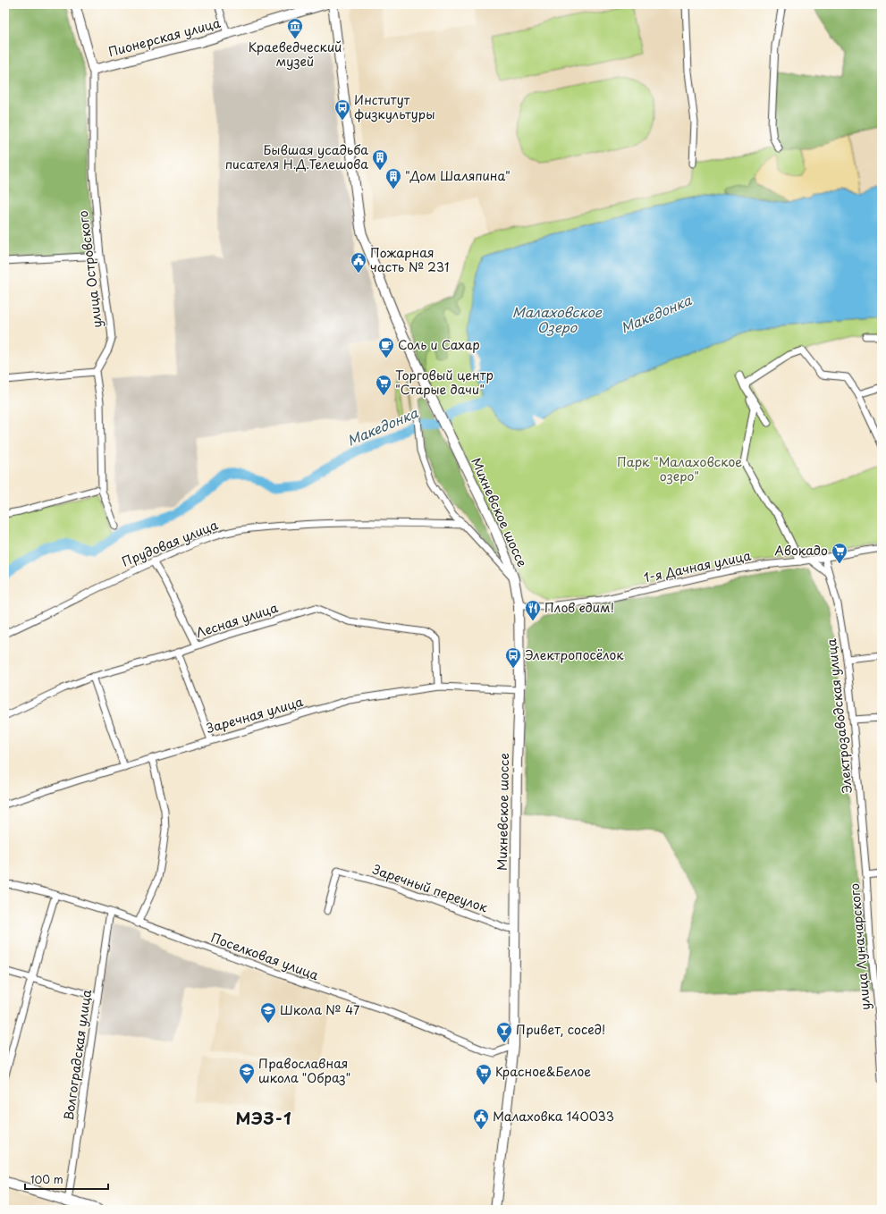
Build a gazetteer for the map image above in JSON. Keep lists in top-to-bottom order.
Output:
{
  "streets": {
    "main road": ["Пионерская улица", "улица Островского", "Михневское шоссе"],
    "street": [
      "Прудовая улица",
      "1-я Дачная улица",
      "Лесная улица",
      "Заречная улица",
      "Электрозаводская улица",
      "Заречный переулок",
      "улица Луначарского",
      "Поселковая улица",
      "Волгоградская улица"
    ]
  },
  "crossings": [
    ["Пионерская улица", "улица Островского"],
    ["Михневское шоссе", "1-я Дачная улица"],
    ["Михневское шоссе", "Заречная улица"],
    ["Михневское шоссе", "Заречный переулок"],
    ["Михневское шоссе", "Поселковая улица"],
    ["1-я Дачная улица", "Электрозаводская улица"],
    ["Лесная улица", "Заречная улица"],
    ["Электрозаводская улица", "улица Луначарского"],
    ["Поселковая улица", "Волгоградская улица"]
  ],
  "districts": ["МЭЗ-1"],
  "water": ["Малаховское Озеро", "Македонка"],
  "parks": ["Парк \"Малаховское озеро\""],
  "places": {
    "museum": ["Краеведческий музей"],
    "bus stop": ["Институт физкультуры", "Электропосёлок"],
    "building": ["Бывшая усадьба писателя Н.Д.Телешова", "\"Дом Шаляпина\""],
    "public building": ["Пожарная часть № 231", "Малаховка 140033"],
    "cafe": ["Соль и Сахар"],
    "supermarket": ["Торговый центр \"Старые дачи\"", "Авокадо", "Красное&Белое"],
    "restaurant": ["Плов едим!"],
    "school or university": ["Школа № 47", "Православная школа \"Образ\""],
    "bar": ["Привет, сосед!"]
  },
  "scale_bar": "100 m"
}
